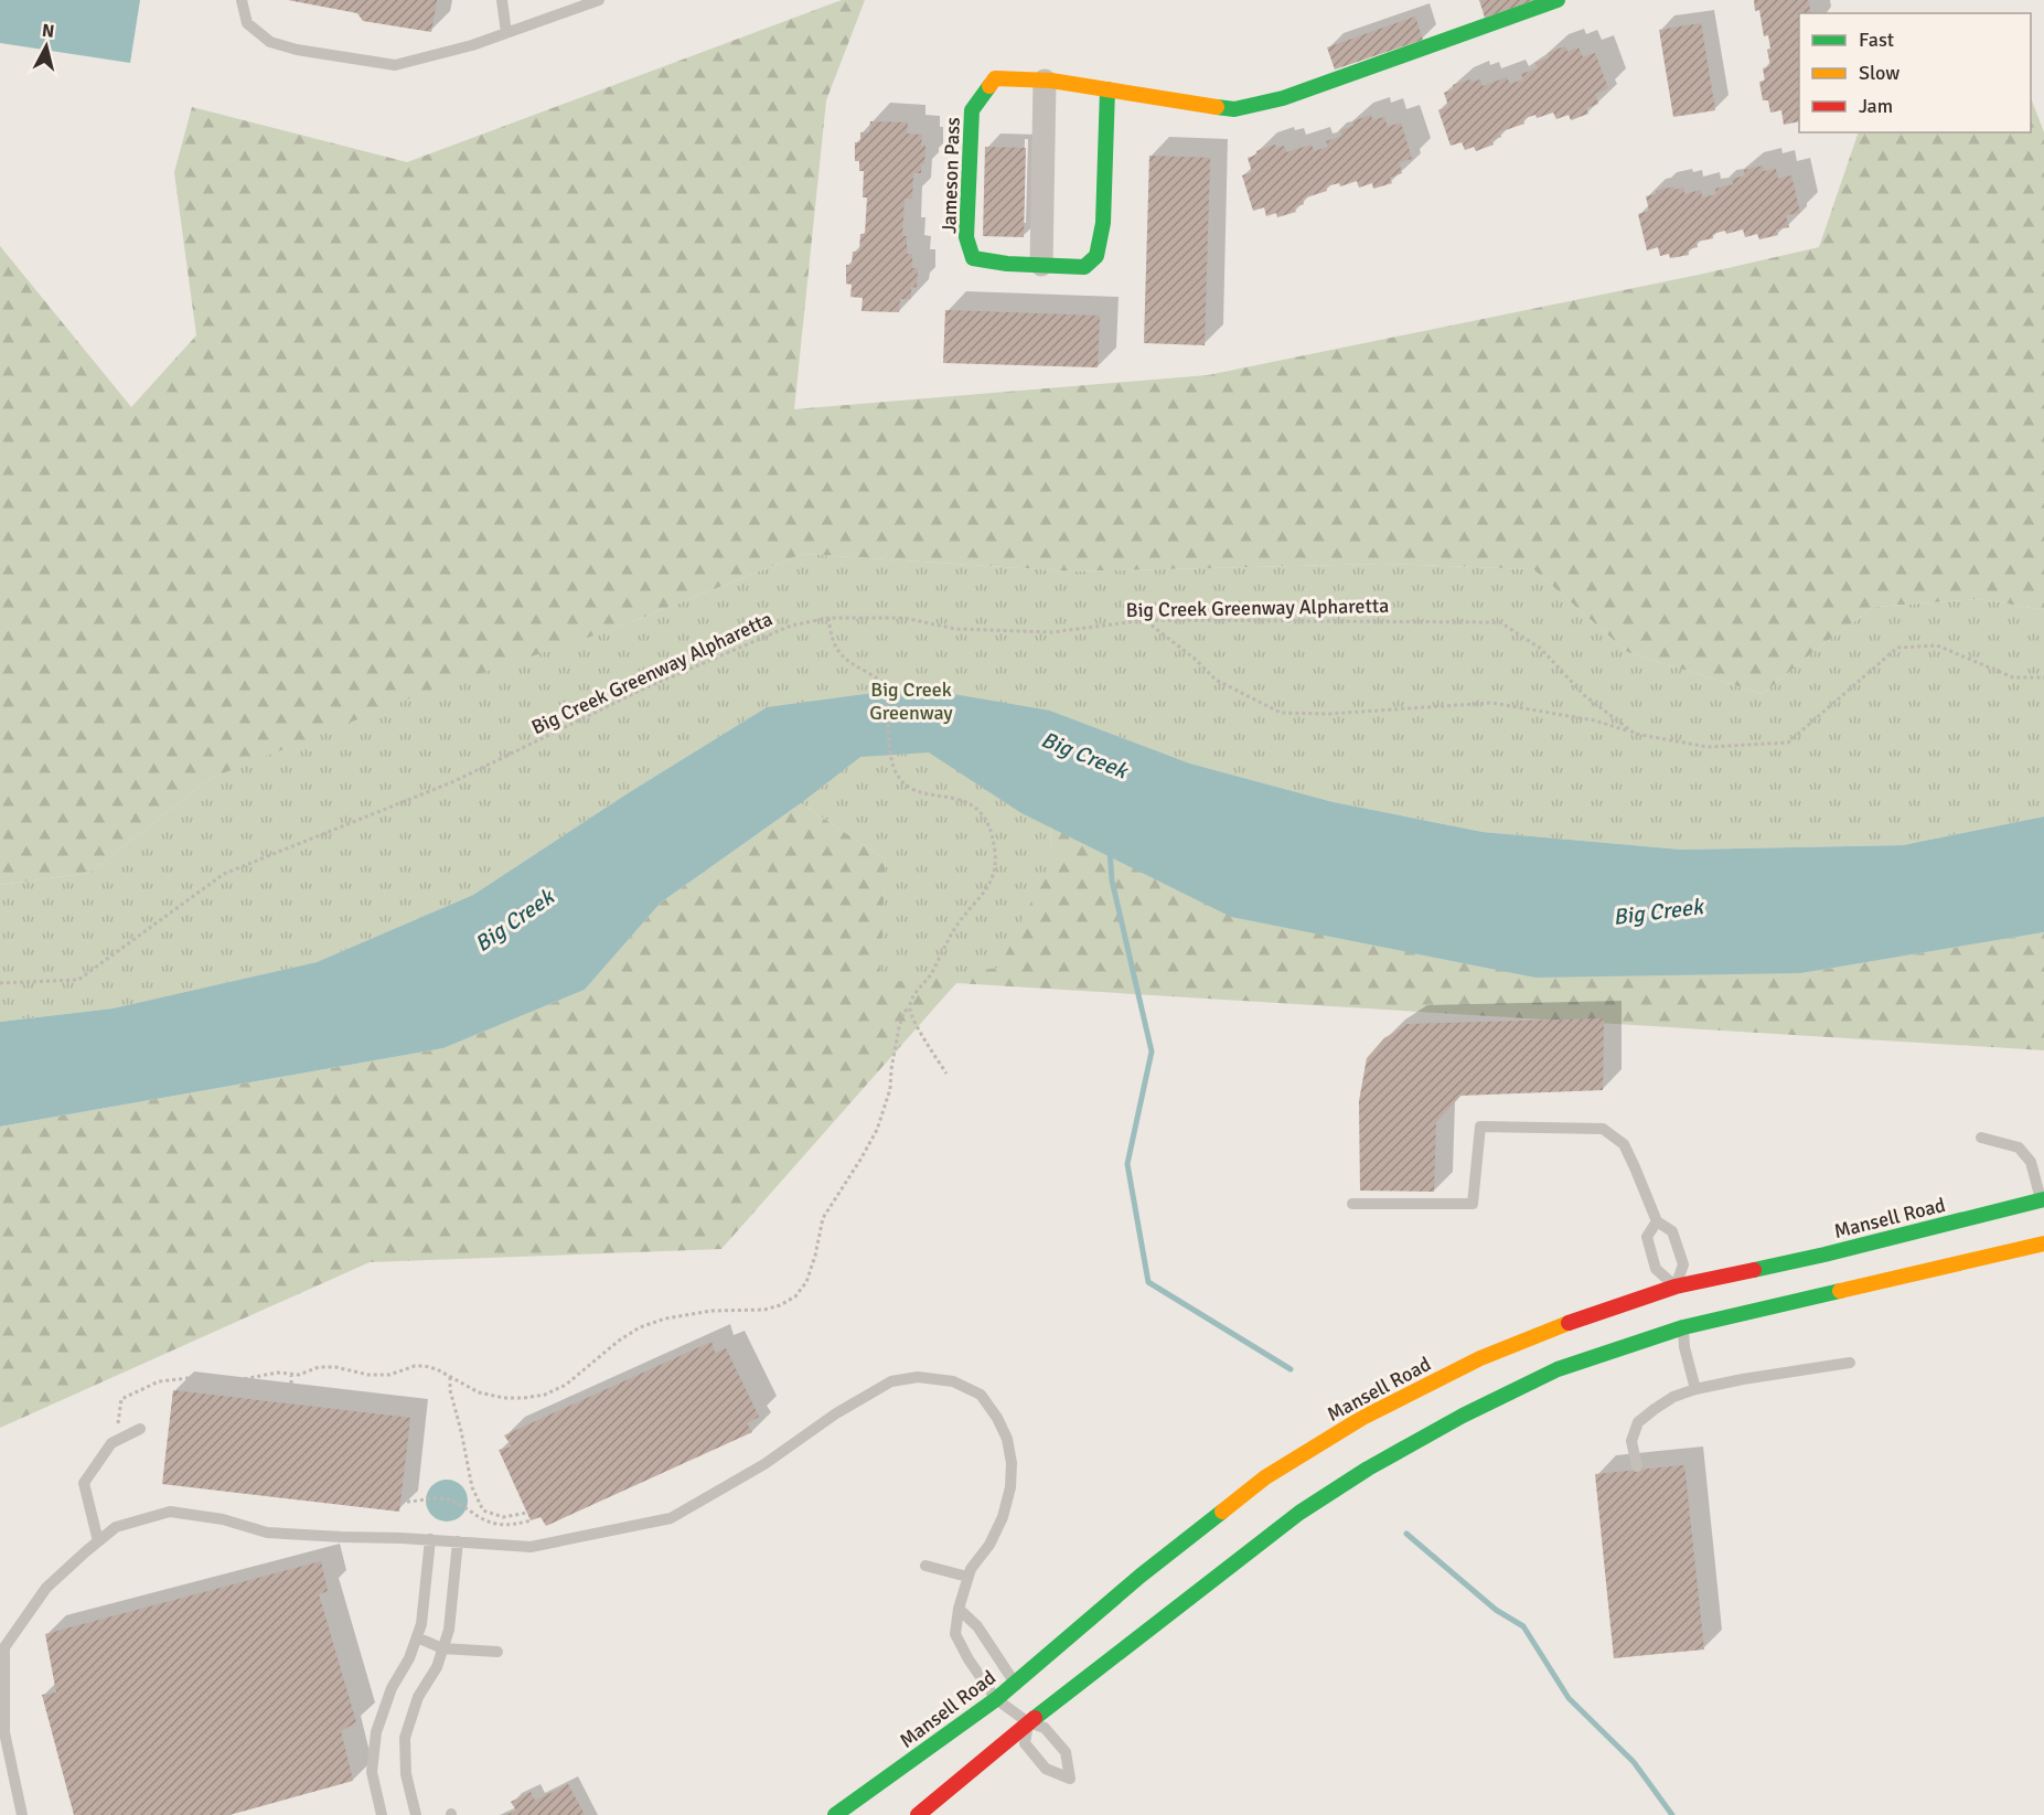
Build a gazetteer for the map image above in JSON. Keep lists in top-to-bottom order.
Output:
{
  "streets": {
    "main road": ["Jameson Pass", "Mansell Road"],
    "path": ["Big Creek Greenway Alpharetta"]
  },
  "water": ["Big Creek"],
  "parks": ["Big Creek Greenway"],
  "legend": ["Fast", "Slow", "Jam"],
  "north": "top"
}
